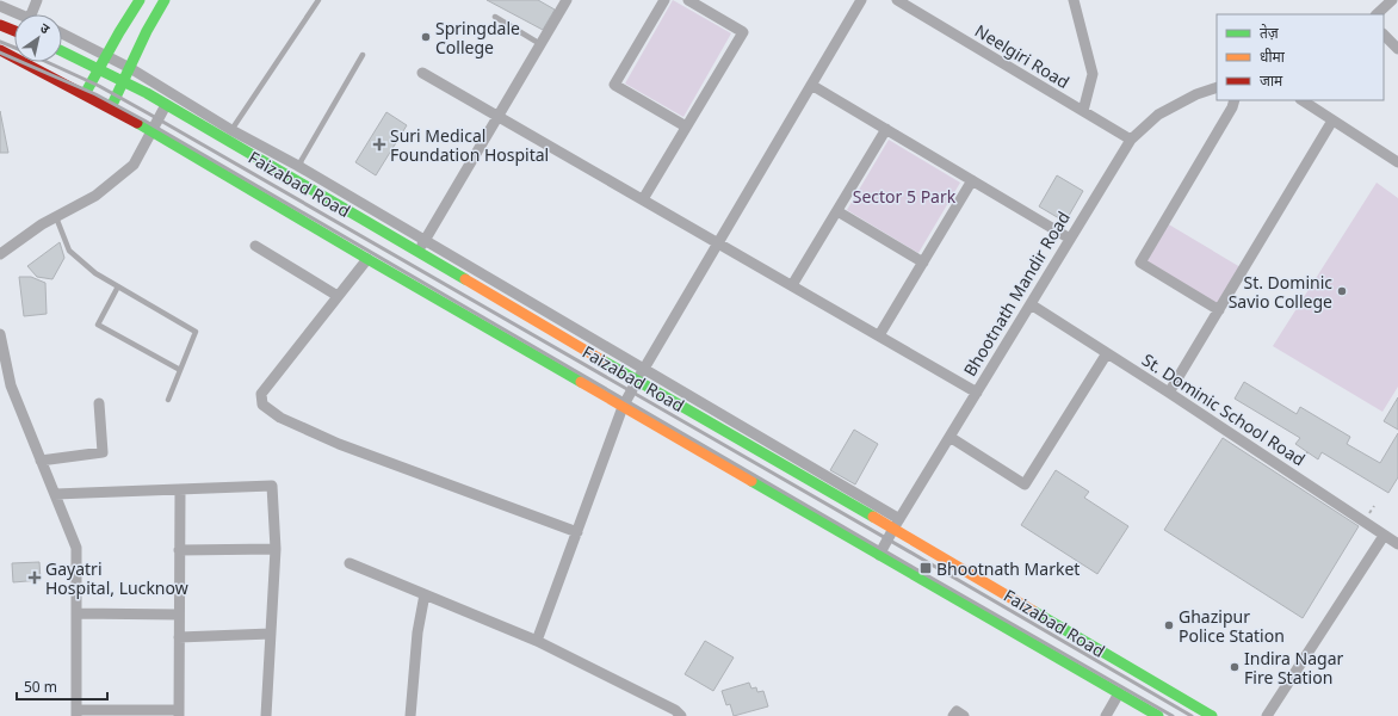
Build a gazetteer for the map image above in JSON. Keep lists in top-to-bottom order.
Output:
{
  "streets": {
    "main road": ["Faizabad Road"],
    "street": ["Neelgiri Road", "Bhootnath Mandir Road", "St. Dominic School Road"]
  },
  "crossings": [
    ["Neelgiri Road", "Bhootnath Mandir Road"],
    ["Faizabad Road", "Bhootnath Mandir Road"],
    ["Bhootnath Mandir Road", "St. Dominic School Road"]
  ],
  "parks": ["Sector 5 Park"],
  "places": {
    "other": [
      "Springdale College",
      "St. Dominic Savio College",
      "Ghazipur Police Station",
      "Indira Nagar Fire Station"
    ],
    "health": ["Suri Medical Foundation Hospital", "Gayatri Hospital, Lucknow"],
    "transit": ["Bhootnath Market"]
  },
  "legend": ["तेज़", "धीमा", "जाम"],
  "scale_bar": "50 m",
  "north": "top right"
}
